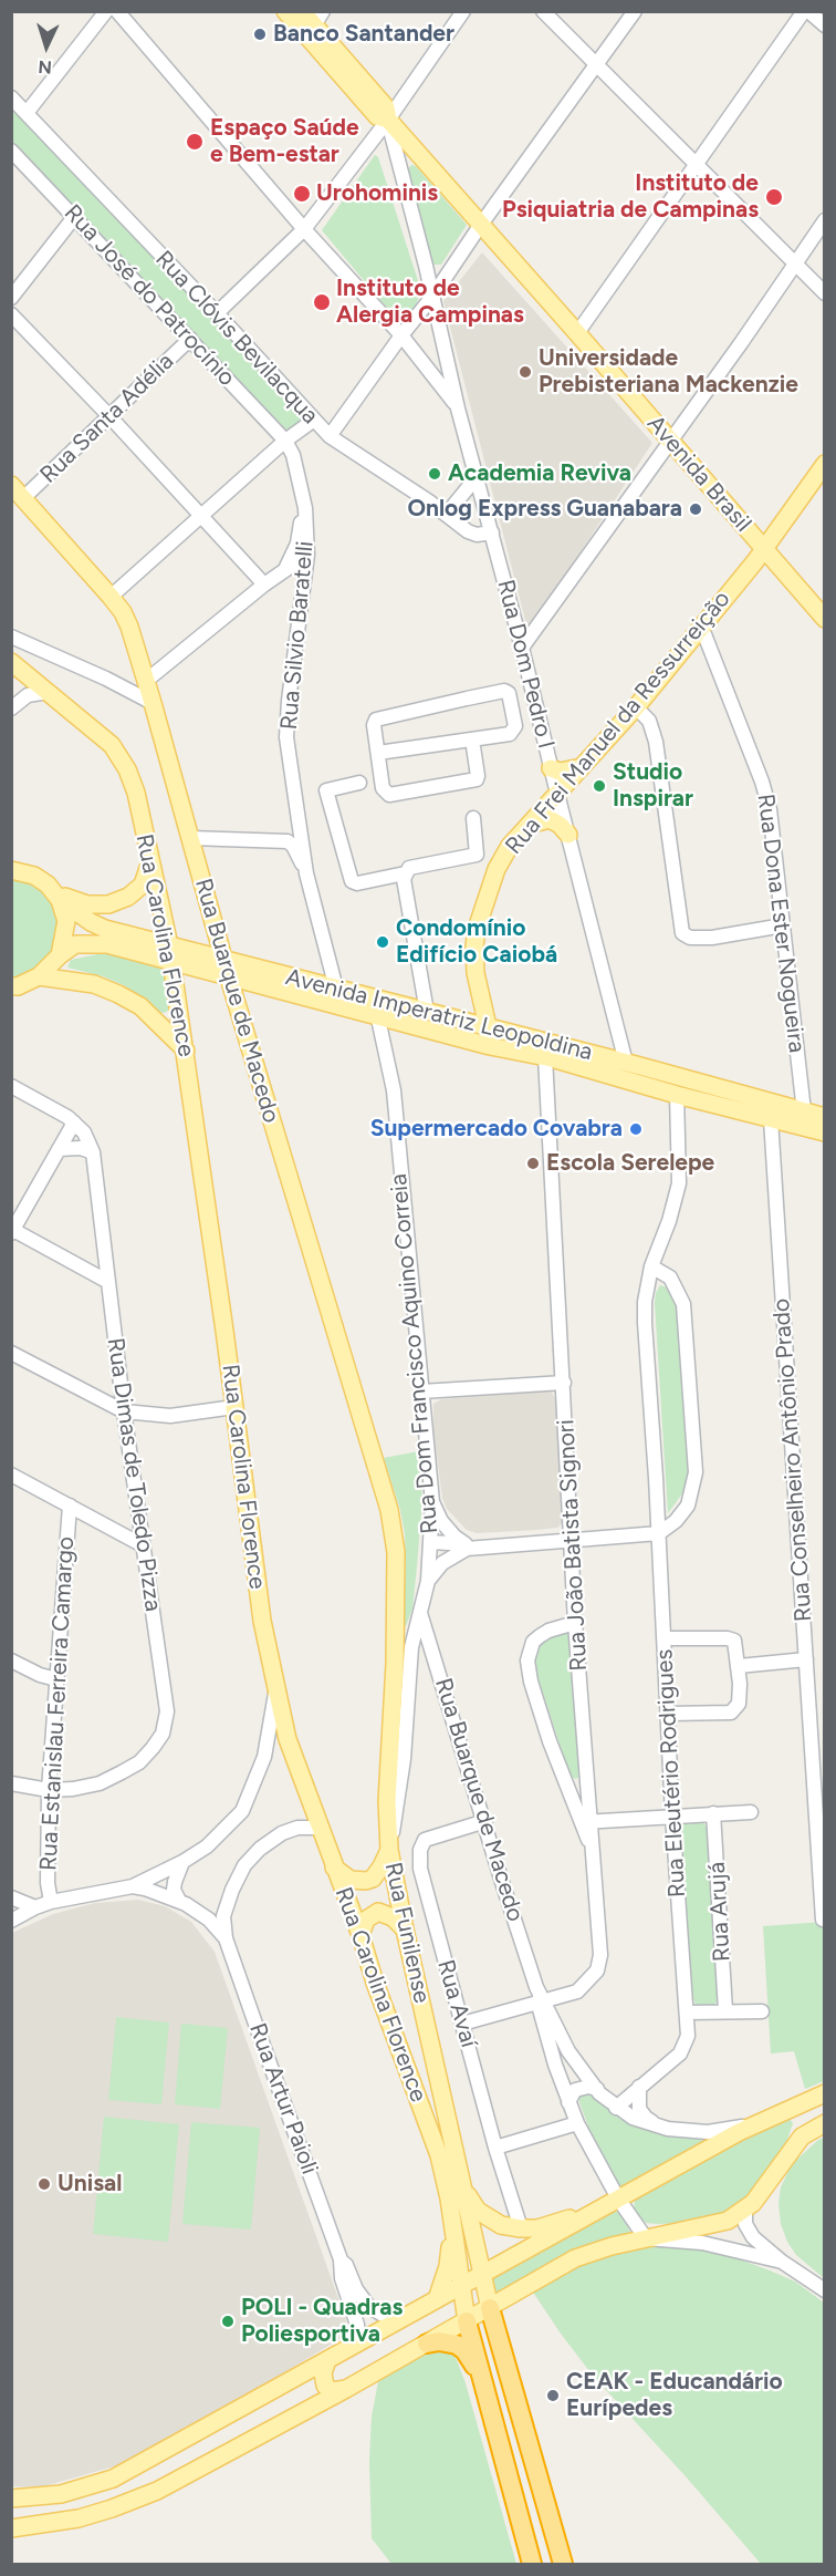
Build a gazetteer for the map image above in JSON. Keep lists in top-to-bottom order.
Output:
{
  "streets": {
    "main road": [
      "Avenida Brasil",
      "Rua Frei Manuel da Ressurreição",
      "Rua Carolina Florence",
      "Rua Buarque de Macedo",
      "Avenida Imperatriz Leopoldina",
      "Rua Funilense"
    ],
    "street": [
      "Rua José do Patrocínio",
      "Rua Clóvis Bevilacqua",
      "Rua Santa Adélia",
      "Rua Silvio Baratelli",
      "Rua Dom Pedro I",
      "Rua Dona Ester Nogueira",
      "Rua Dom Francisco Aquino Correia",
      "Rua Conselheiro Antônio Prado",
      "Rua Dimas de Toledo Pizza",
      "Rua João Batista Signori",
      "Rua Estanislau Ferreira Camargo",
      "Rua Eleutério Rodrigues",
      "Rua Arujá",
      "Rua Avaí",
      "Rua Artur Paioli"
    ]
  },
  "crossings": [
    ["Rua José do Patrocínio", "Rua Santa Adélia"],
    ["Rua José do Patrocínio", "Rua Silvio Baratelli"],
    ["Rua Clóvis Bevilacqua", "Rua Dom Pedro I"],
    ["Rua Santa Adélia", "Rua Buarque de Macedo"],
    ["Avenida Brasil", "Rua Dom Pedro I"],
    ["Avenida Brasil", "Rua Frei Manuel da Ressurreição"],
    ["Rua Silvio Baratelli", "Avenida Imperatriz Leopoldina"],
    ["Rua Dom Pedro I", "Rua Frei Manuel da Ressurreição"],
    ["Rua Dom Pedro I", "Avenida Imperatriz Leopoldina"],
    ["Rua Frei Manuel da Ressurreição", "Rua Dona Ester Nogueira"],
    ["Rua Frei Manuel da Ressurreição", "Avenida Imperatriz Leopoldina"],
    ["Rua Dona Ester Nogueira", "Avenida Imperatriz Leopoldina"],
    ["Rua Carolina Florence", "Avenida Imperatriz Leopoldina"],
    ["Rua Buarque de Macedo", "Avenida Imperatriz Leopoldina"],
    ["Rua Buarque de Macedo", "Rua Dom Francisco Aquino Correia"],
    ["Rua Buarque de Macedo", "Rua João Batista Signori"],
    ["Rua Buarque de Macedo", "Rua Eleutério Rodrigues"],
    ["Rua Buarque de Macedo", "Rua Funilense"],
    ["Rua Buarque de Macedo", "Rua Avaí"],
    ["Avenida Imperatriz Leopoldina", "Rua Dom Francisco Aquino Correia"],
    ["Avenida Imperatriz Leopoldina", "Rua Conselheiro Antônio Prado"],
    ["Avenida Imperatriz Leopoldina", "Rua João Batista Signori"],
    ["Avenida Imperatriz Leopoldina", "Rua Eleutério Rodrigues"],
    ["Rua Dom Francisco Aquino Correia", "Rua Funilense"],
    ["Rua Dimas de Toledo Pizza", "Rua Estanislau Ferreira Camargo"],
    ["Rua João Batista Signori", "Rua Avaí"]
  ],
  "places": [
    "Banco Santander",
    "Espaço Saúde e Bem-estar",
    "Urohominis",
    "Instituto de Psiquiatria de Campinas",
    "Instituto de Alergia Campinas",
    "Universidade Prebisteriana Mackenzie",
    "Academia Reviva",
    "Onlog Express Guanabara",
    "Studio Inspirar",
    "Condomínio Edifício Caiobá",
    "Supermercado Covabra",
    "Escola Serelepe",
    "Unisal",
    "POLI - Quadras Poliesportiva",
    "CEAK - Educandário Eurípedes"
  ],
  "north": "bottom"
}
